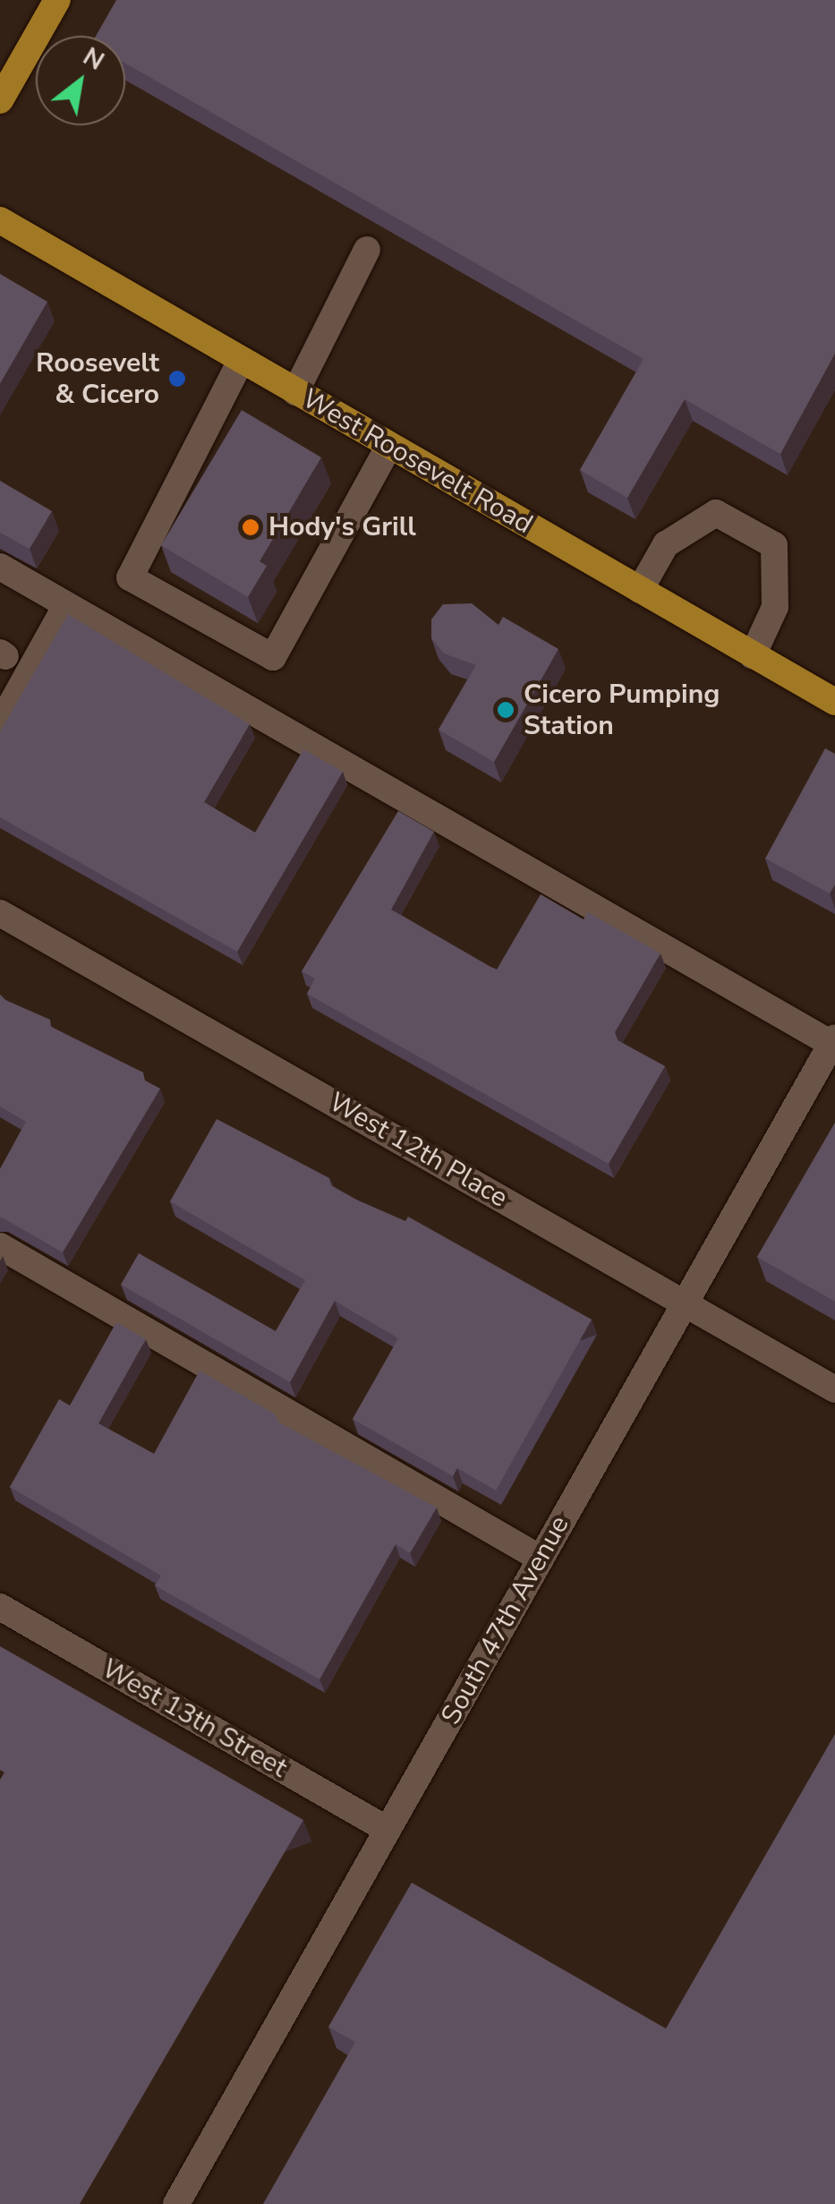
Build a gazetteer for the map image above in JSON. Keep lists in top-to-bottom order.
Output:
{
  "streets": {
    "main road": ["West Roosevelt Road"],
    "street": ["West 12th Place", "South 47th Avenue", "West 13th Street"]
  },
  "crossings": [
    ["West 12th Place", "South 47th Avenue"],
    ["South 47th Avenue", "West 13th Street"]
  ],
  "places": ["Roosevelt & Cicero", "Hody's Grill", "Cicero Pumping Station"],
  "north": "top right"
}
